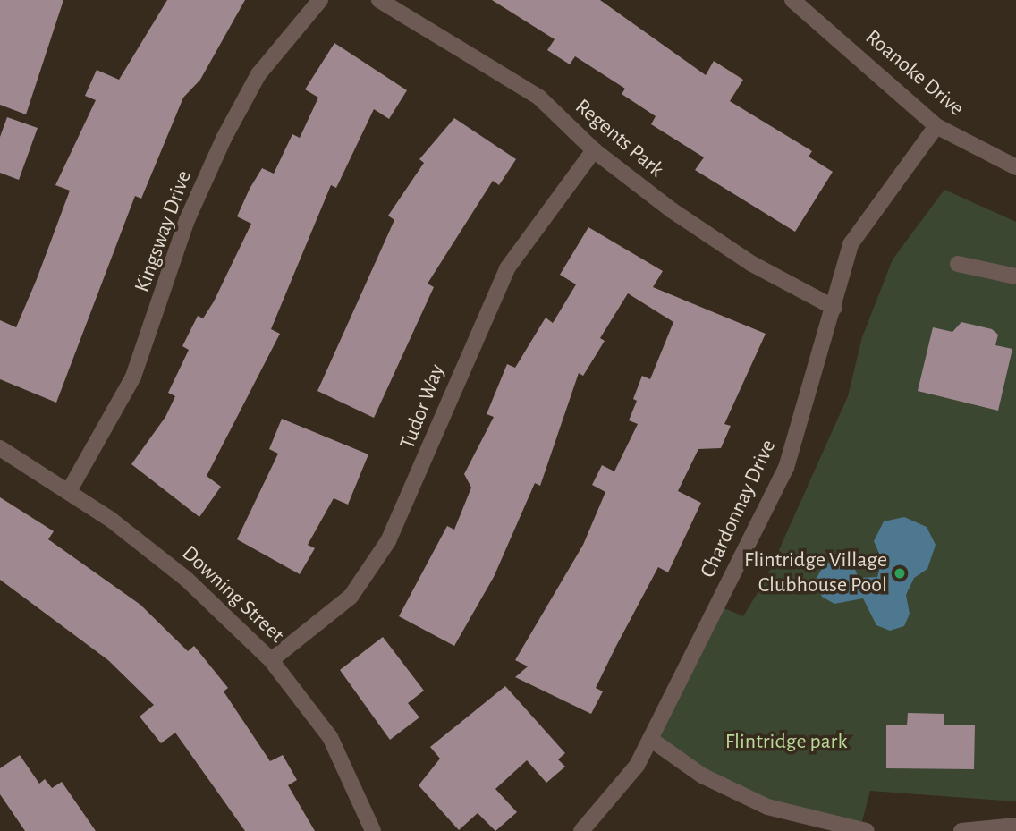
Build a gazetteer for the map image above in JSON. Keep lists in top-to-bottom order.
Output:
{
  "streets": {
    "street": [
      "Roanoke Drive",
      "Regents Park",
      "Kingsway Drive",
      "Tudor Way",
      "Chardonnay Drive",
      "Downing Street"
    ]
  },
  "crossings": [
    ["Roanoke Drive", "Chardonnay Drive"],
    ["Regents Park", "Tudor Way"],
    ["Regents Park", "Chardonnay Drive"],
    ["Kingsway Drive", "Downing Street"],
    ["Tudor Way", "Downing Street"]
  ],
  "parks": ["Flintridge park"],
  "places": ["Flintridge Village Clubhouse Pool"]
}
